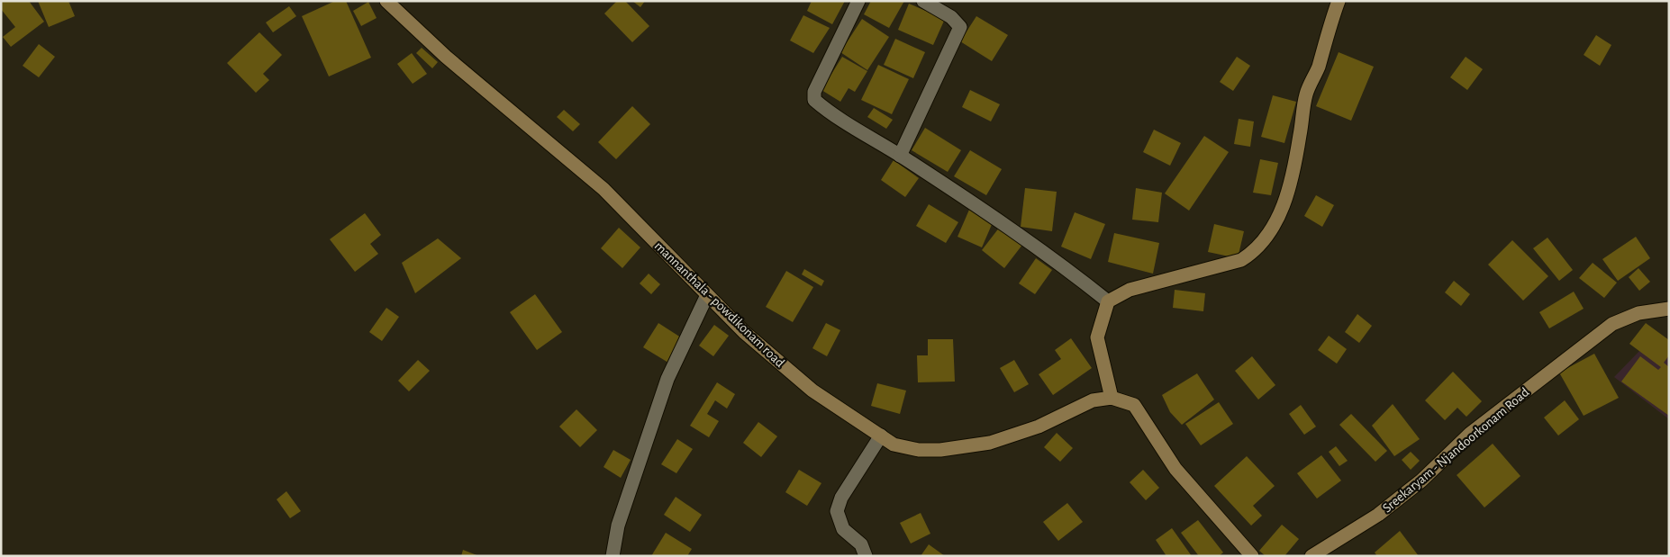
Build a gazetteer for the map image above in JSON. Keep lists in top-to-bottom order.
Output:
{
  "streets": {
    "main road": ["mannanthala - powdikonam road", "Sreekaryam - Njandoorkonam Road"]
  }
}
